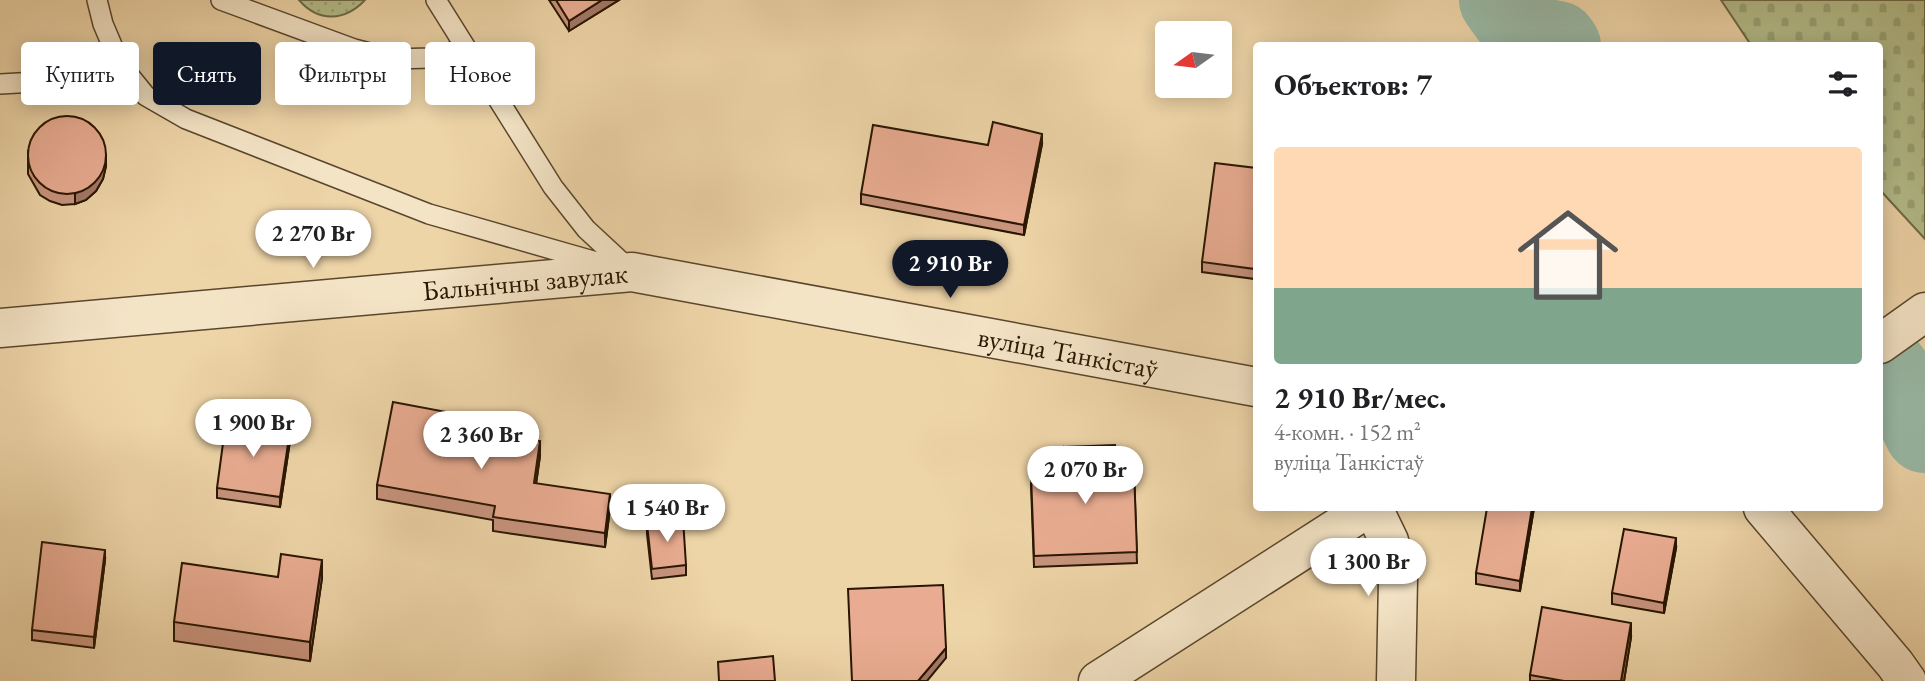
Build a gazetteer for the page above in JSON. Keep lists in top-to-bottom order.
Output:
{
  "streets": {
    "street": ["Бальнічны завулак", "вуліца Танкістаў"]
  },
  "crossings": [
    ["Бальнічны завулак", "вуліца Танкістаў"]
  ],
  "north": "left",
  "page": {
    "chip": [
      "Купить",
      "Снять",
      "Фильтры",
      "Новое"
    ],
    "heading": "Объектов: 7",
    "list": [
      {
        "name": "2 910 Br/мес.",
        "note": "4-комн. · 152 m² · вуліца Танкістаў"
      }
    ],
    "price": [
      "2 270 Br",
      "2 910 Br",
      "1 900 Br",
      "2 360 Br",
      "2 070 Br",
      "1 540 Br",
      "1 300 Br"
    ]
  }
}
